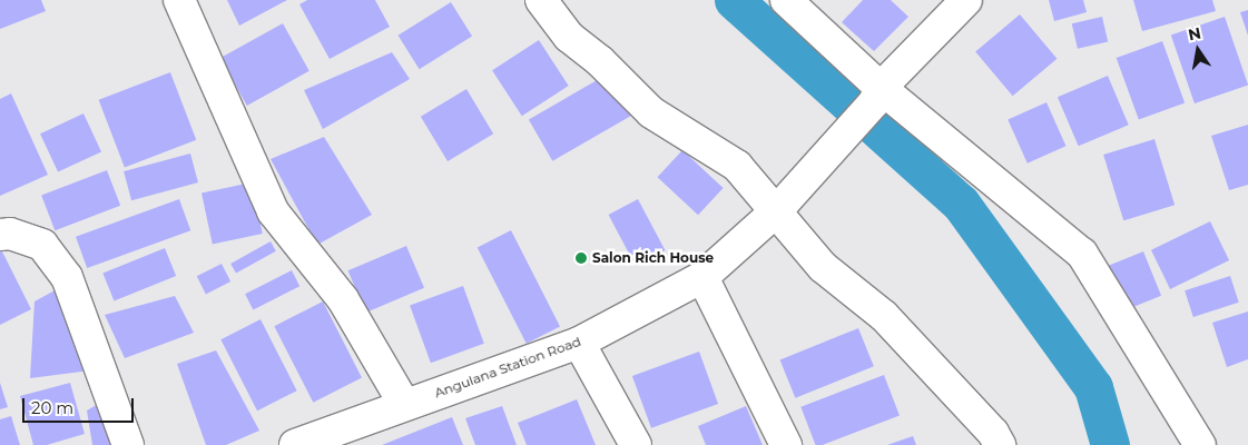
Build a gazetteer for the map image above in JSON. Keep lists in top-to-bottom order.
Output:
{
  "streets": {
    "street": ["Angulana Station Road"]
  },
  "places": ["Salon Rich House"],
  "scale_bar": "20 m",
  "north": "top"
}
